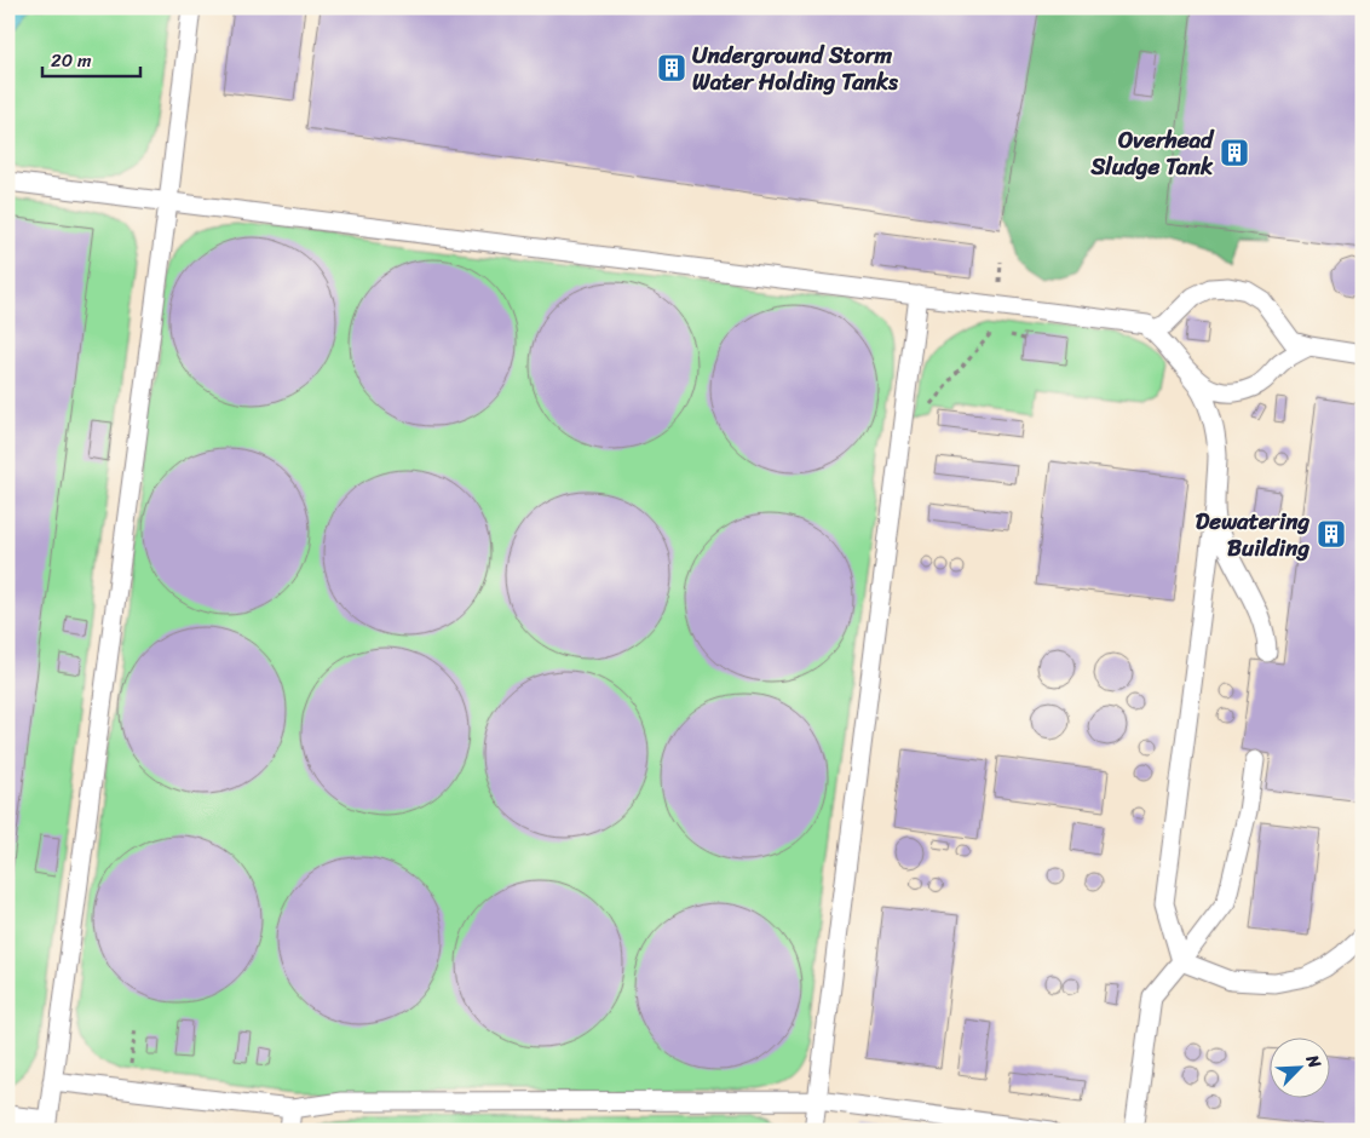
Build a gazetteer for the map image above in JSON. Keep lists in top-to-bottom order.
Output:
{
  "places": {
    "building": ["Underground Storm Water Holding Tanks", "Overhead Sludge Tank", "Dewatering Building"]
  },
  "scale_bar": "20 m",
  "north": "top right"
}
